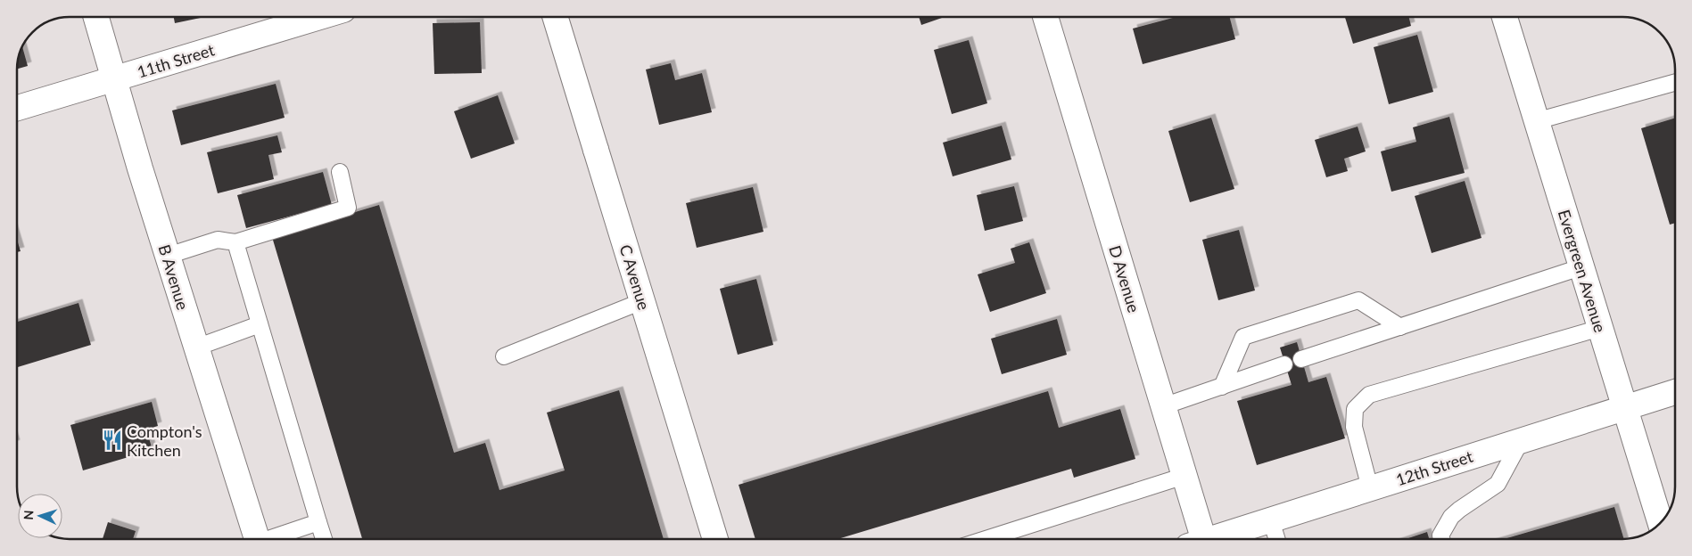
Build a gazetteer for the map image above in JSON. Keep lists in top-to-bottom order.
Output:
{
  "streets": {
    "street": [
      "11th Street",
      "Evergreen Avenue",
      "B Avenue",
      "C Avenue",
      "D Avenue",
      "12th Street"
    ]
  },
  "crossings": [
    ["11th Street", "B Avenue"],
    ["Evergreen Avenue", "12th Street"]
  ],
  "places": {
    "restaurant": ["Compton's Kitchen"]
  },
  "north": "left"
}
